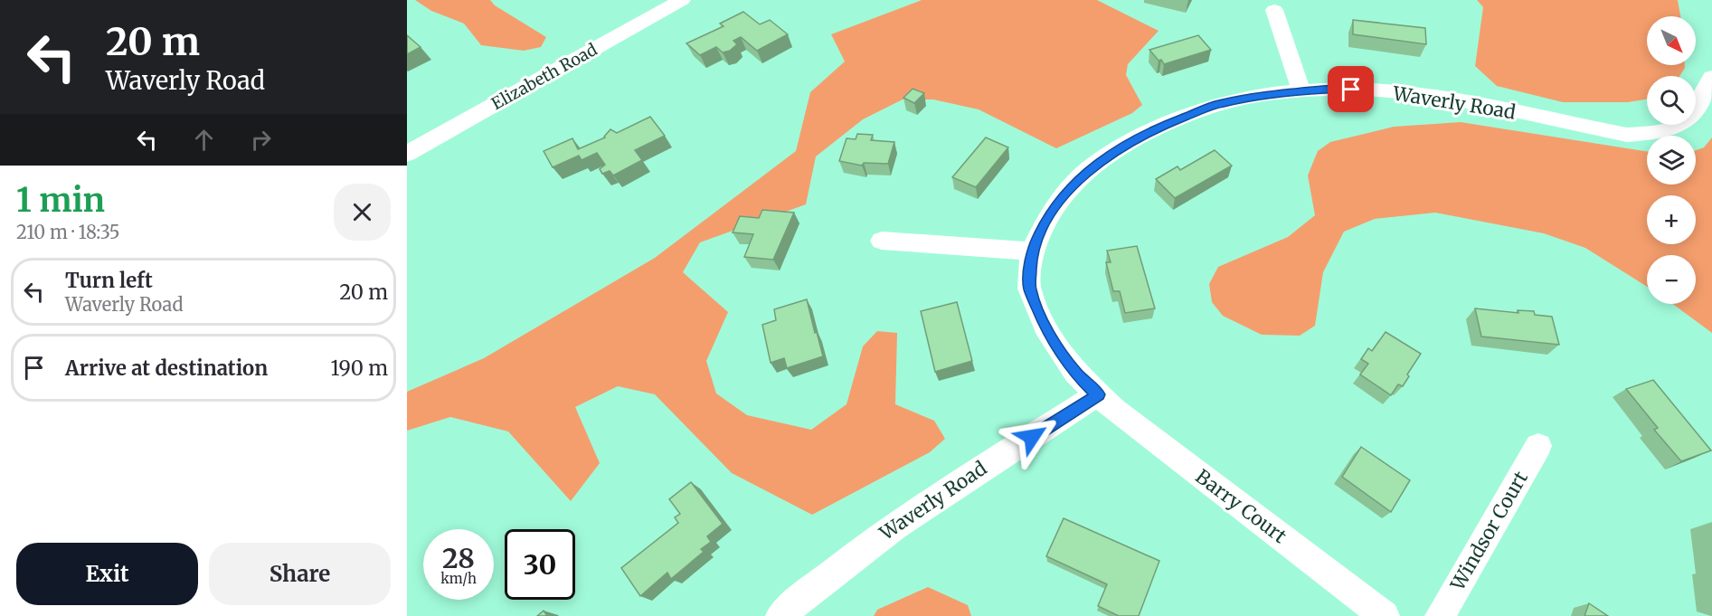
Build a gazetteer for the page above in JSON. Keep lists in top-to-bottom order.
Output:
{
  "streets": {
    "street": [
      "Elizabeth Road",
      "Waverly Road",
      "Barry Court",
      "Windsor Court"
    ]
  },
  "crossings": [
    ["Waverly Road", "Barry Court"]
  ],
  "north": "bottom right",
  "page": {
    "turn": ["20 m", "Waverly Road"],
    "map_buttons": ["+", "−"],
    "heading": ["1 min", "210 m · 18:35"],
    "list": [
      {
        "name": "Turn left",
        "note": "Waverly Road",
        "value": "20 m"
      },
      {
        "name": "Arrive at destination",
        "value": "190 m"
      }
    ],
    "speed": "28 km/h",
    "limit": "30",
    "buttons": ["Exit", "Share"]
  }
}
